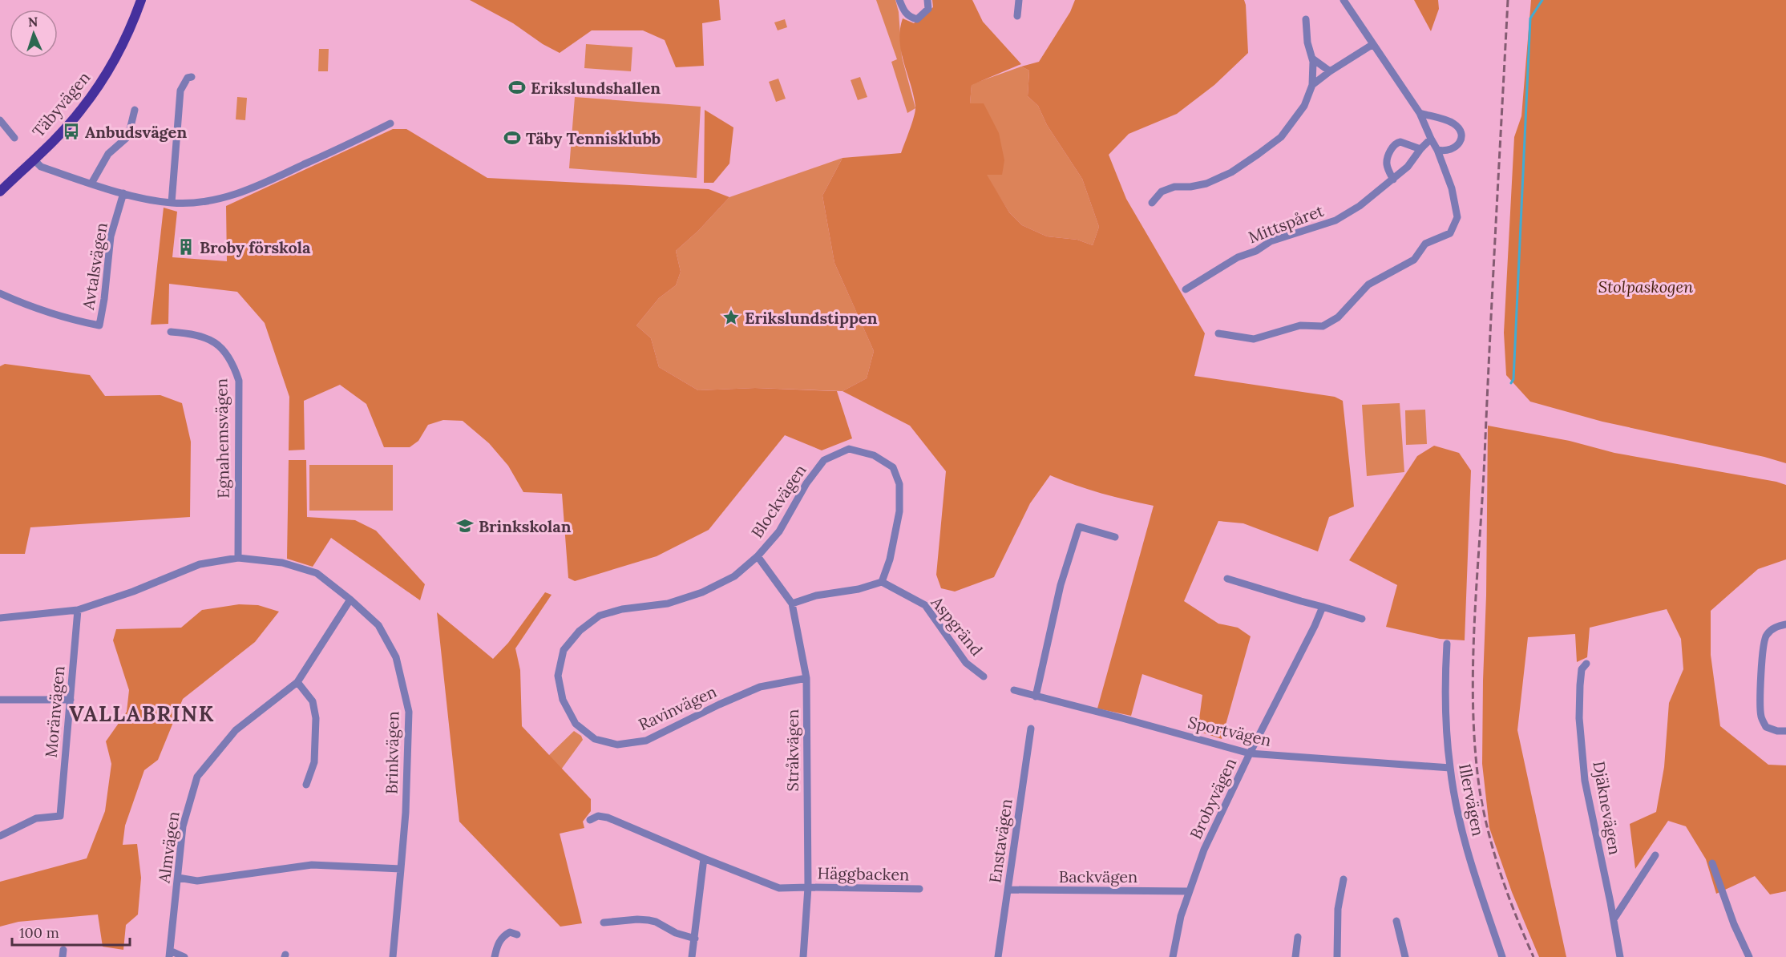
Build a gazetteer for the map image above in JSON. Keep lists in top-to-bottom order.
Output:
{
  "streets": {
    "main road": ["Täbyvägen"],
    "street": [
      "Mittspåret",
      "Avtalsvägen",
      "Egnahemsvägen",
      "Blockvägen",
      "Aspgränd",
      "Ravinvägen",
      "Moränvägen",
      "Sportvägen",
      "Stråkvägen",
      "Brinkvägen",
      "Brobyvägen",
      "Illervägen",
      "Djäknevägen",
      "Enstavägen",
      "Almvägen",
      "Häggbacken",
      "Backvägen"
    ]
  },
  "crossings": [
    ["Egnahemsvägen", "Brinkvägen"],
    ["Blockvägen", "Aspgränd"],
    ["Blockvägen", "Ravinvägen"],
    ["Blockvägen", "Stråkvägen"],
    ["Ravinvägen", "Stråkvägen"],
    ["Moränvägen", "Brinkvägen"],
    ["Sportvägen", "Brobyvägen"],
    ["Sportvägen", "Illervägen"],
    ["Stråkvägen", "Häggbacken"],
    ["Brinkvägen", "Almvägen"],
    ["Brobyvägen", "Backvägen"],
    ["Enstavägen", "Backvägen"]
  ],
  "districts": ["VALLABRINK"],
  "parks": ["Stolpaskogen"],
  "places": {
    "sports": ["Erikslundshallen", "Täby Tennisklubb"],
    "bus stop": ["Anbudsvägen"],
    "building": ["Broby förskola"],
    "place": ["Erikslundstippen"],
    "school or university": ["Brinkskolan"]
  },
  "scale_bar": "100 m",
  "north": "top"
}
